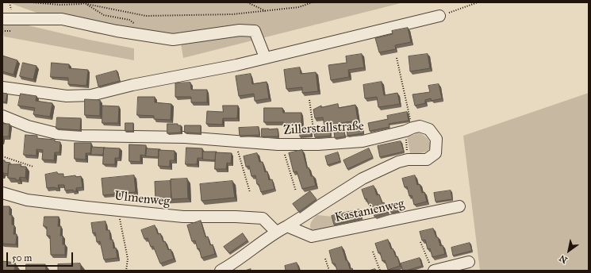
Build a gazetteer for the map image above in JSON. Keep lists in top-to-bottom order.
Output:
{
  "streets": {
    "street": ["Zillerstallstraße", "Ulmenweg", "Kastanienweg"]
  },
  "crossings": [
    ["Zillerstallstraße", "Ulmenweg"],
    ["Zillerstallstraße", "Kastanienweg"]
  ],
  "scale_bar": "50 m",
  "north": "bottom left"
}
